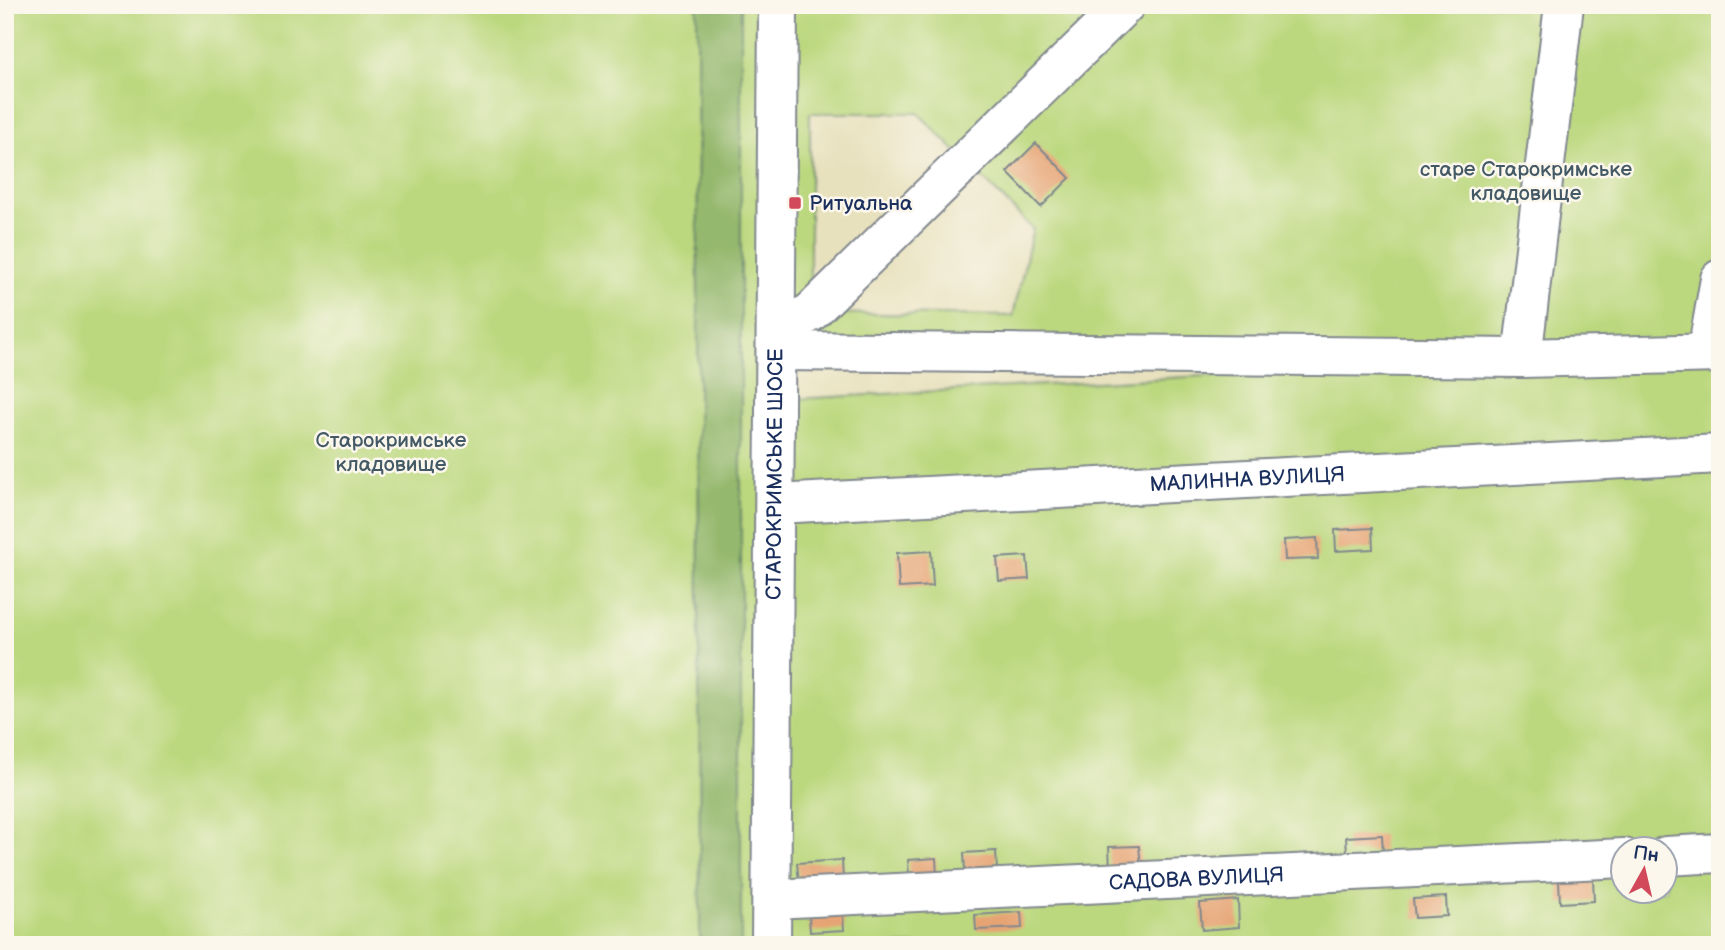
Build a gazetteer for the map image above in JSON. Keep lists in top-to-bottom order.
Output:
{
  "streets": {
    "street": ["СТАРОКРИМСЬКЕ ШОСЕ", "МАЛИННА ВУЛИЦЯ", "САДОВА ВУЛИЦЯ"]
  },
  "crossings": [
    ["СТАРОКРИМСЬКЕ ШОСЕ", "МАЛИННА ВУЛИЦЯ"],
    ["СТАРОКРИМСЬКЕ ШОСЕ", "САДОВА ВУЛИЦЯ"]
  ],
  "parks": ["старе Старокримське кладовище", "Старокримське кладовище"],
  "places": {
    "transit": ["Ритуальна"]
  },
  "north": "top"
}
